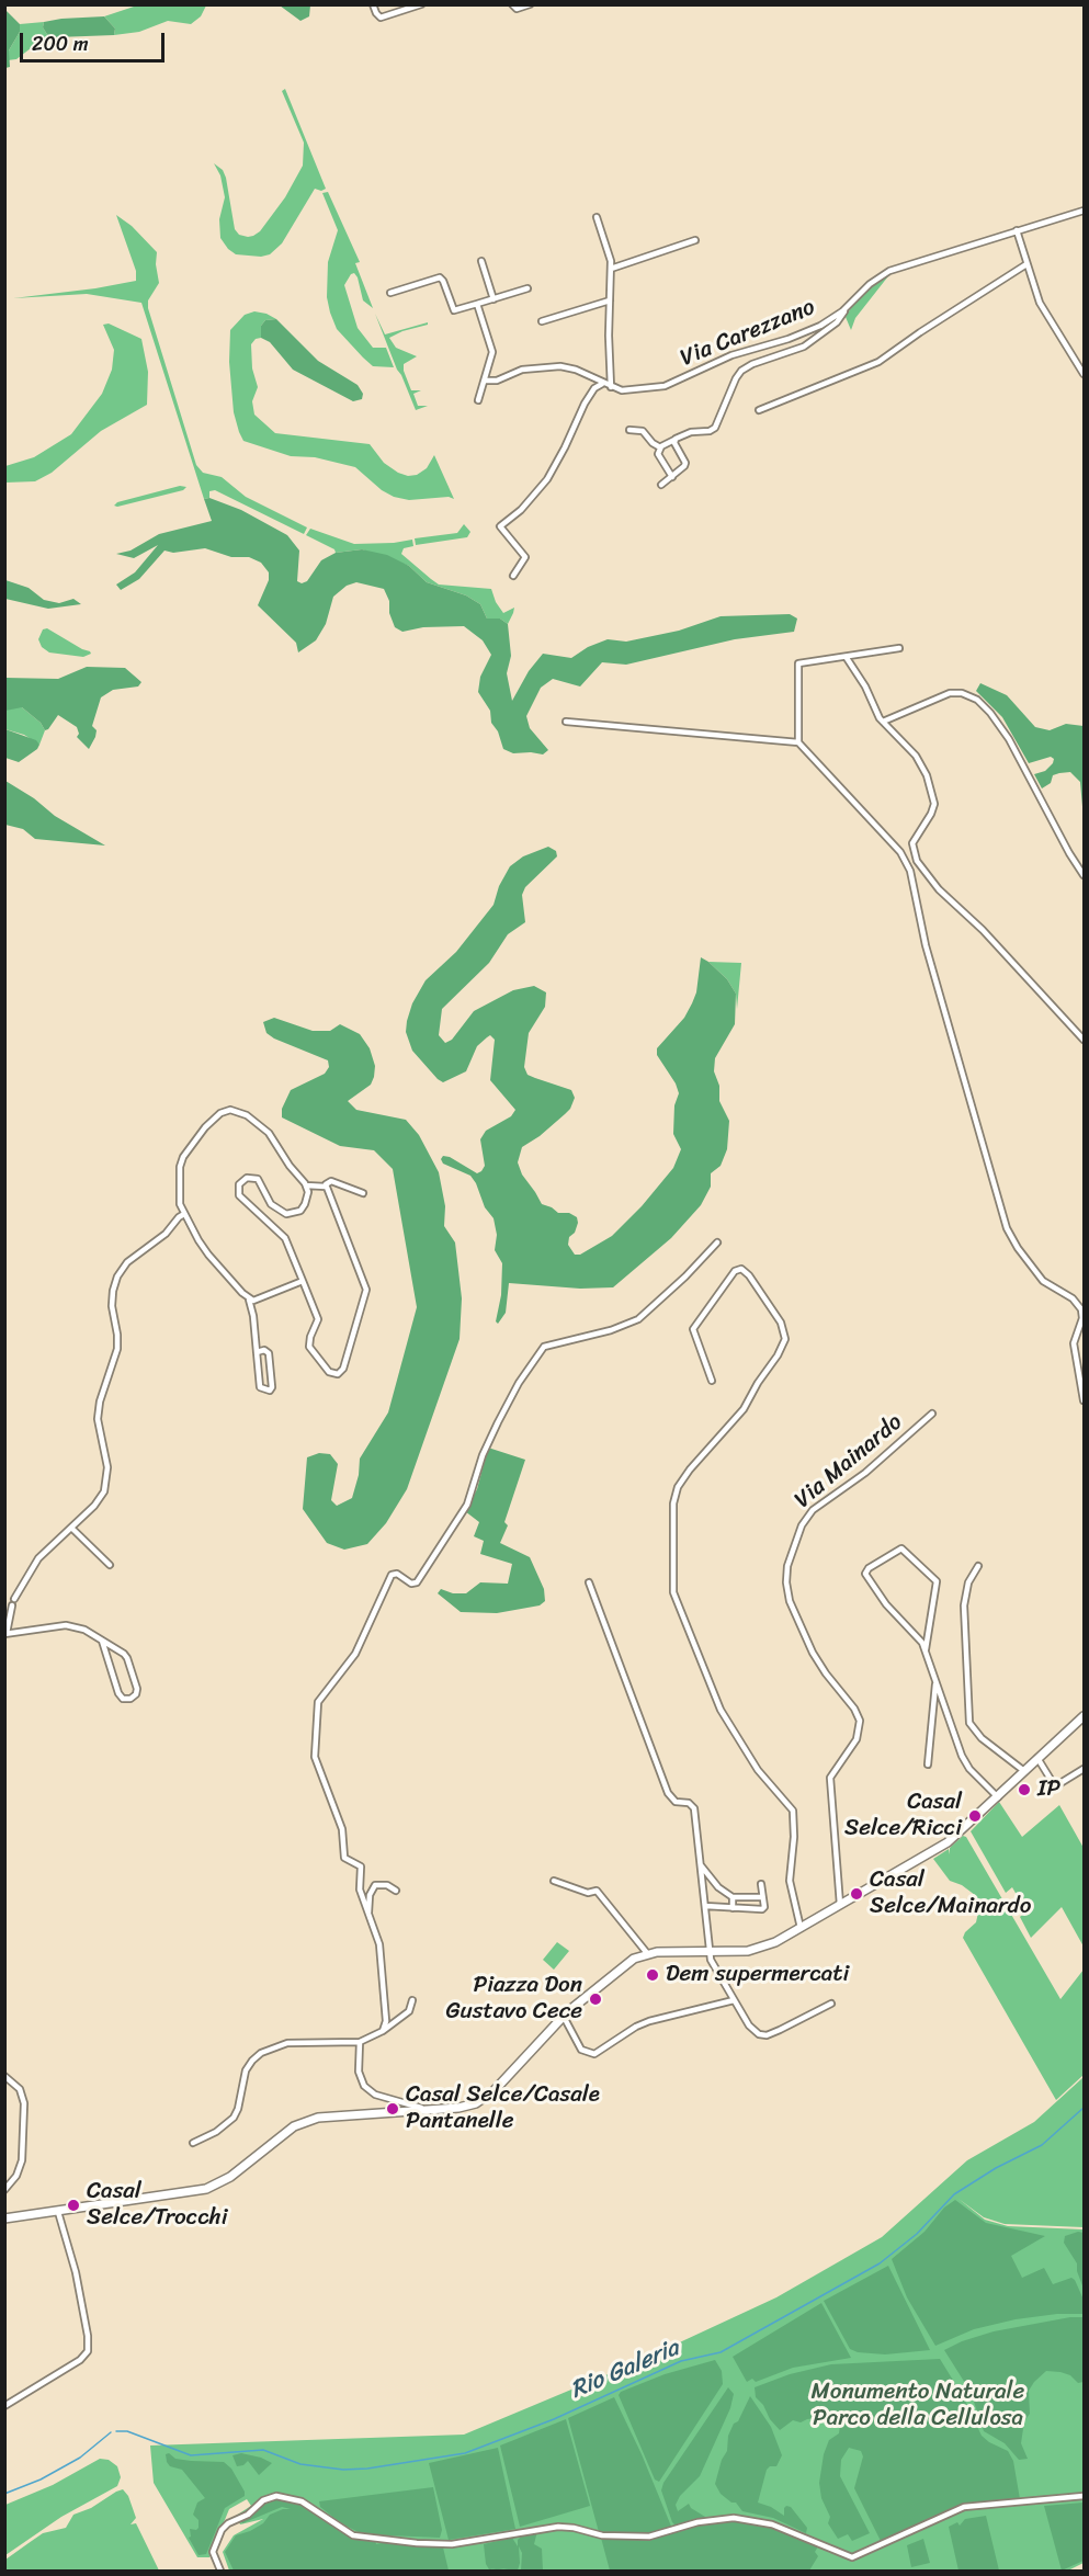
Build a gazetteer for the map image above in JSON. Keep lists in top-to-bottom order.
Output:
{
  "streets": {
    "street": ["Via Carezzano", "Via Mainardo"]
  },
  "water": ["Rio Galeria"],
  "parks": ["Monumento Naturale Parco della Cellulosa"],
  "places": [
    "IP",
    "Casal Selce/Ricci",
    "Casal Selce/Mainardo",
    "Dem supermercati",
    "Piazza Don Gustavo Cece",
    "Casal Selce/Casale Pantanelle",
    "Casal Selce/Trocchi"
  ],
  "scale_bar": "200 m"
}
